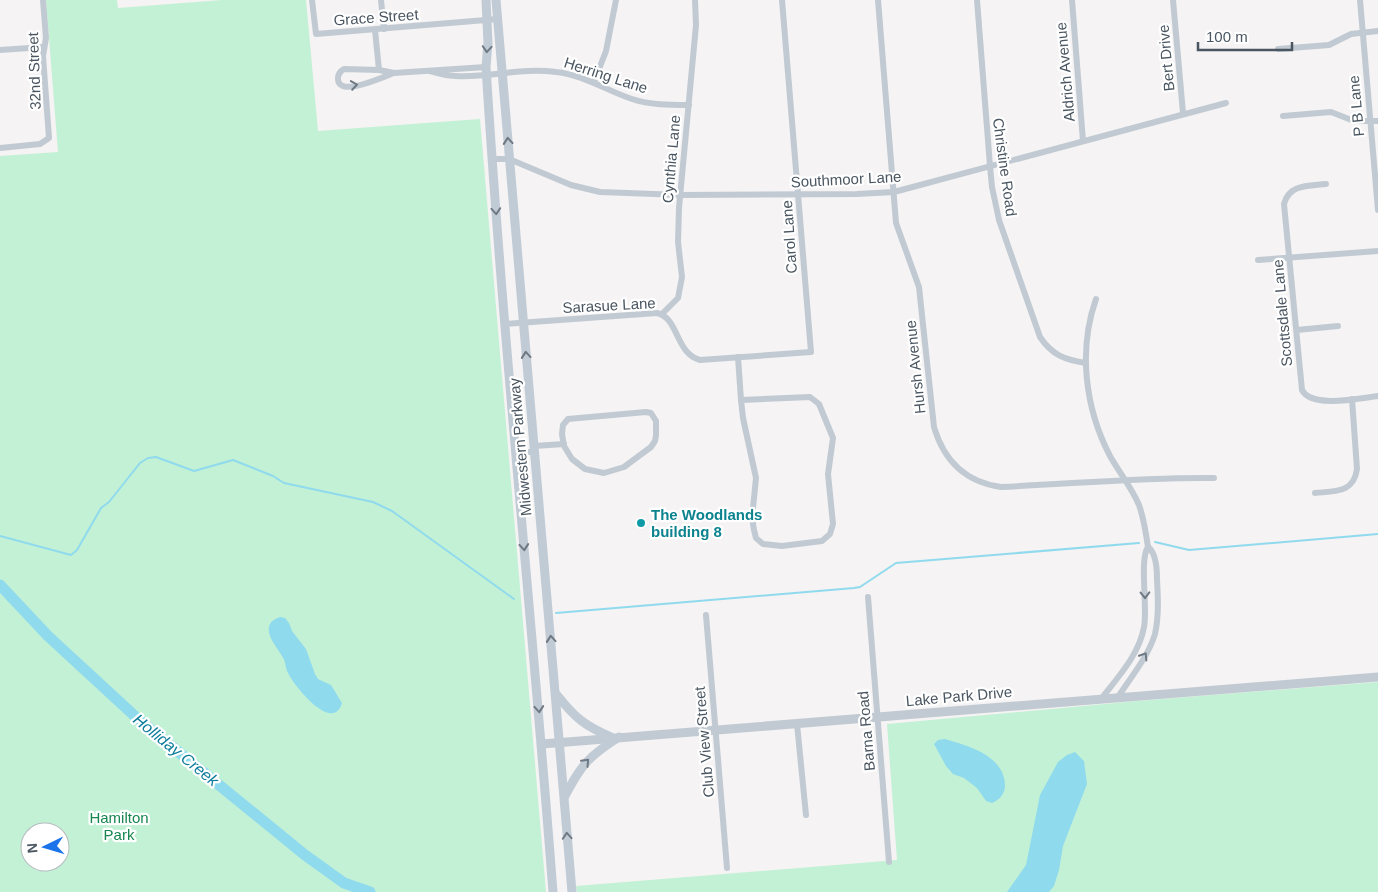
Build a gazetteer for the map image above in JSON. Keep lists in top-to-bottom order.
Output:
{
  "streets": {
    "main road": ["Midwestern Parkway"],
    "street": [
      "Grace Street",
      "Bert Drive",
      "32nd Street",
      "Aldrich Avenue",
      "Herring Lane",
      "P B Lane",
      "Cynthia Lane",
      "Christine Road",
      "Southmoor Lane",
      "Carol Lane",
      "Sarasue Lane",
      "Scottsdale Lane",
      "Hursh Avenue",
      "Lake Park Drive",
      "Barna Road",
      "Club View Street"
    ]
  },
  "crossings": [
    ["Grace Street", "Midwestern Parkway"],
    ["Bert Drive", "Southmoor Lane"],
    ["Aldrich Avenue", "Southmoor Lane"],
    ["Herring Lane", "Cynthia Lane"],
    ["Herring Lane", "Midwestern Parkway"],
    ["Cynthia Lane", "Southmoor Lane"],
    ["Cynthia Lane", "Sarasue Lane"],
    ["Christine Road", "Southmoor Lane"],
    ["Southmoor Lane", "Carol Lane"],
    ["Southmoor Lane", "Hursh Avenue"],
    ["Southmoor Lane", "Midwestern Parkway"],
    ["Carol Lane", "Sarasue Lane"],
    ["Sarasue Lane", "Midwestern Parkway"],
    ["Midwestern Parkway", "Lake Park Drive"],
    ["Lake Park Drive", "Barna Road"],
    ["Lake Park Drive", "Club View Street"]
  ],
  "water": ["Holliday Creek"],
  "parks": ["Hamilton Park"],
  "places": ["The Woodlands building 8"],
  "scale_bar": "100 m",
  "north": "left"
}
